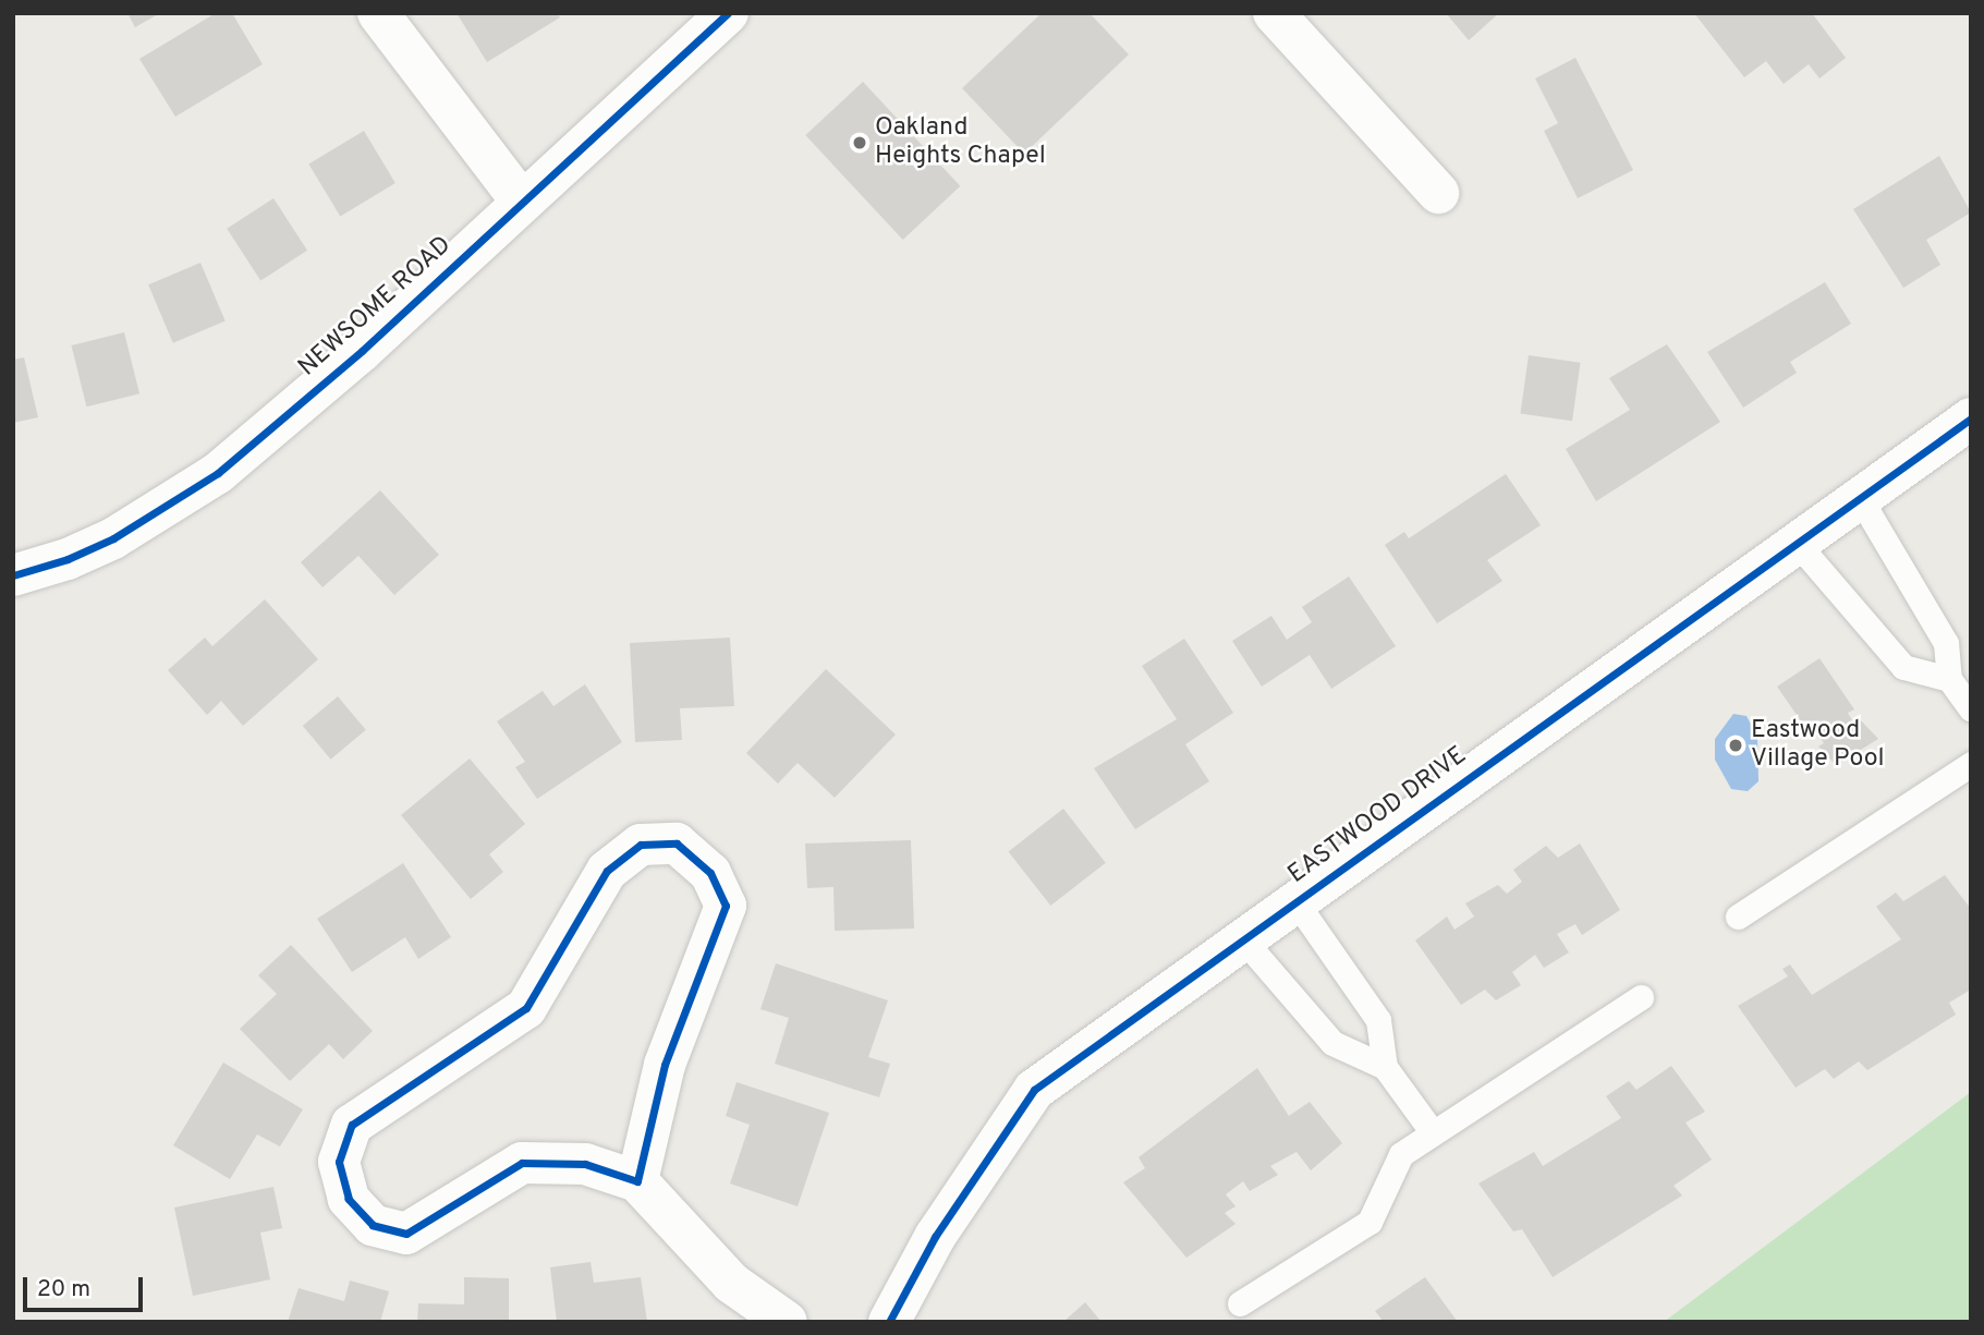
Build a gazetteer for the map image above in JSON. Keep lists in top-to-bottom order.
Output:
{
  "streets": {
    "street": ["NEWSOME ROAD", "EASTWOOD DRIVE"]
  },
  "places": ["Oakland Heights Chapel", "Eastwood Village Pool"],
  "scale_bar": "20 m"
}
